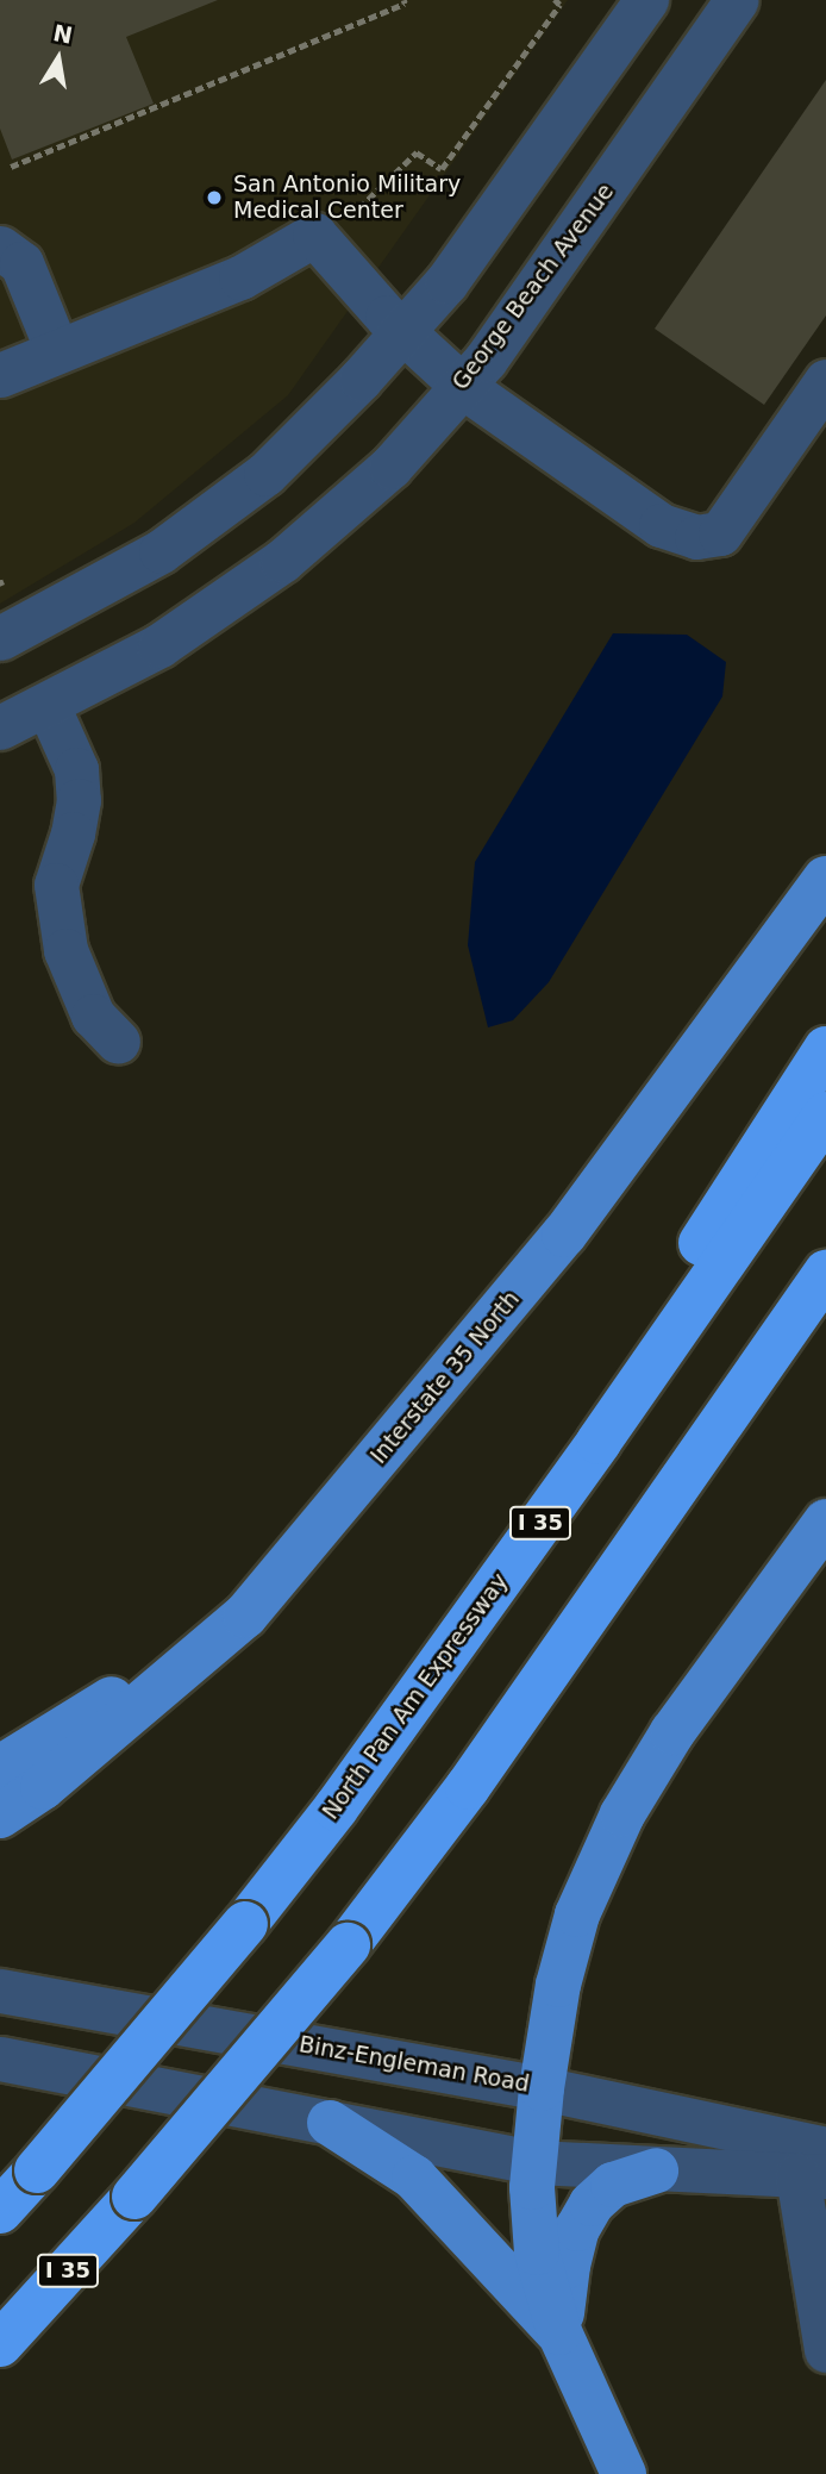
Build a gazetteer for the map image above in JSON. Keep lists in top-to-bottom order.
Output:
{
  "streets": {
    "highway": ["I 35", "North Pan Am Expressway"],
    "main road": ["Interstate 35 North"],
    "street": ["George Beach Avenue", "Binz-Engleman Road"]
  },
  "places": ["San Antonio Military Medical Center"],
  "north": "top"
}
